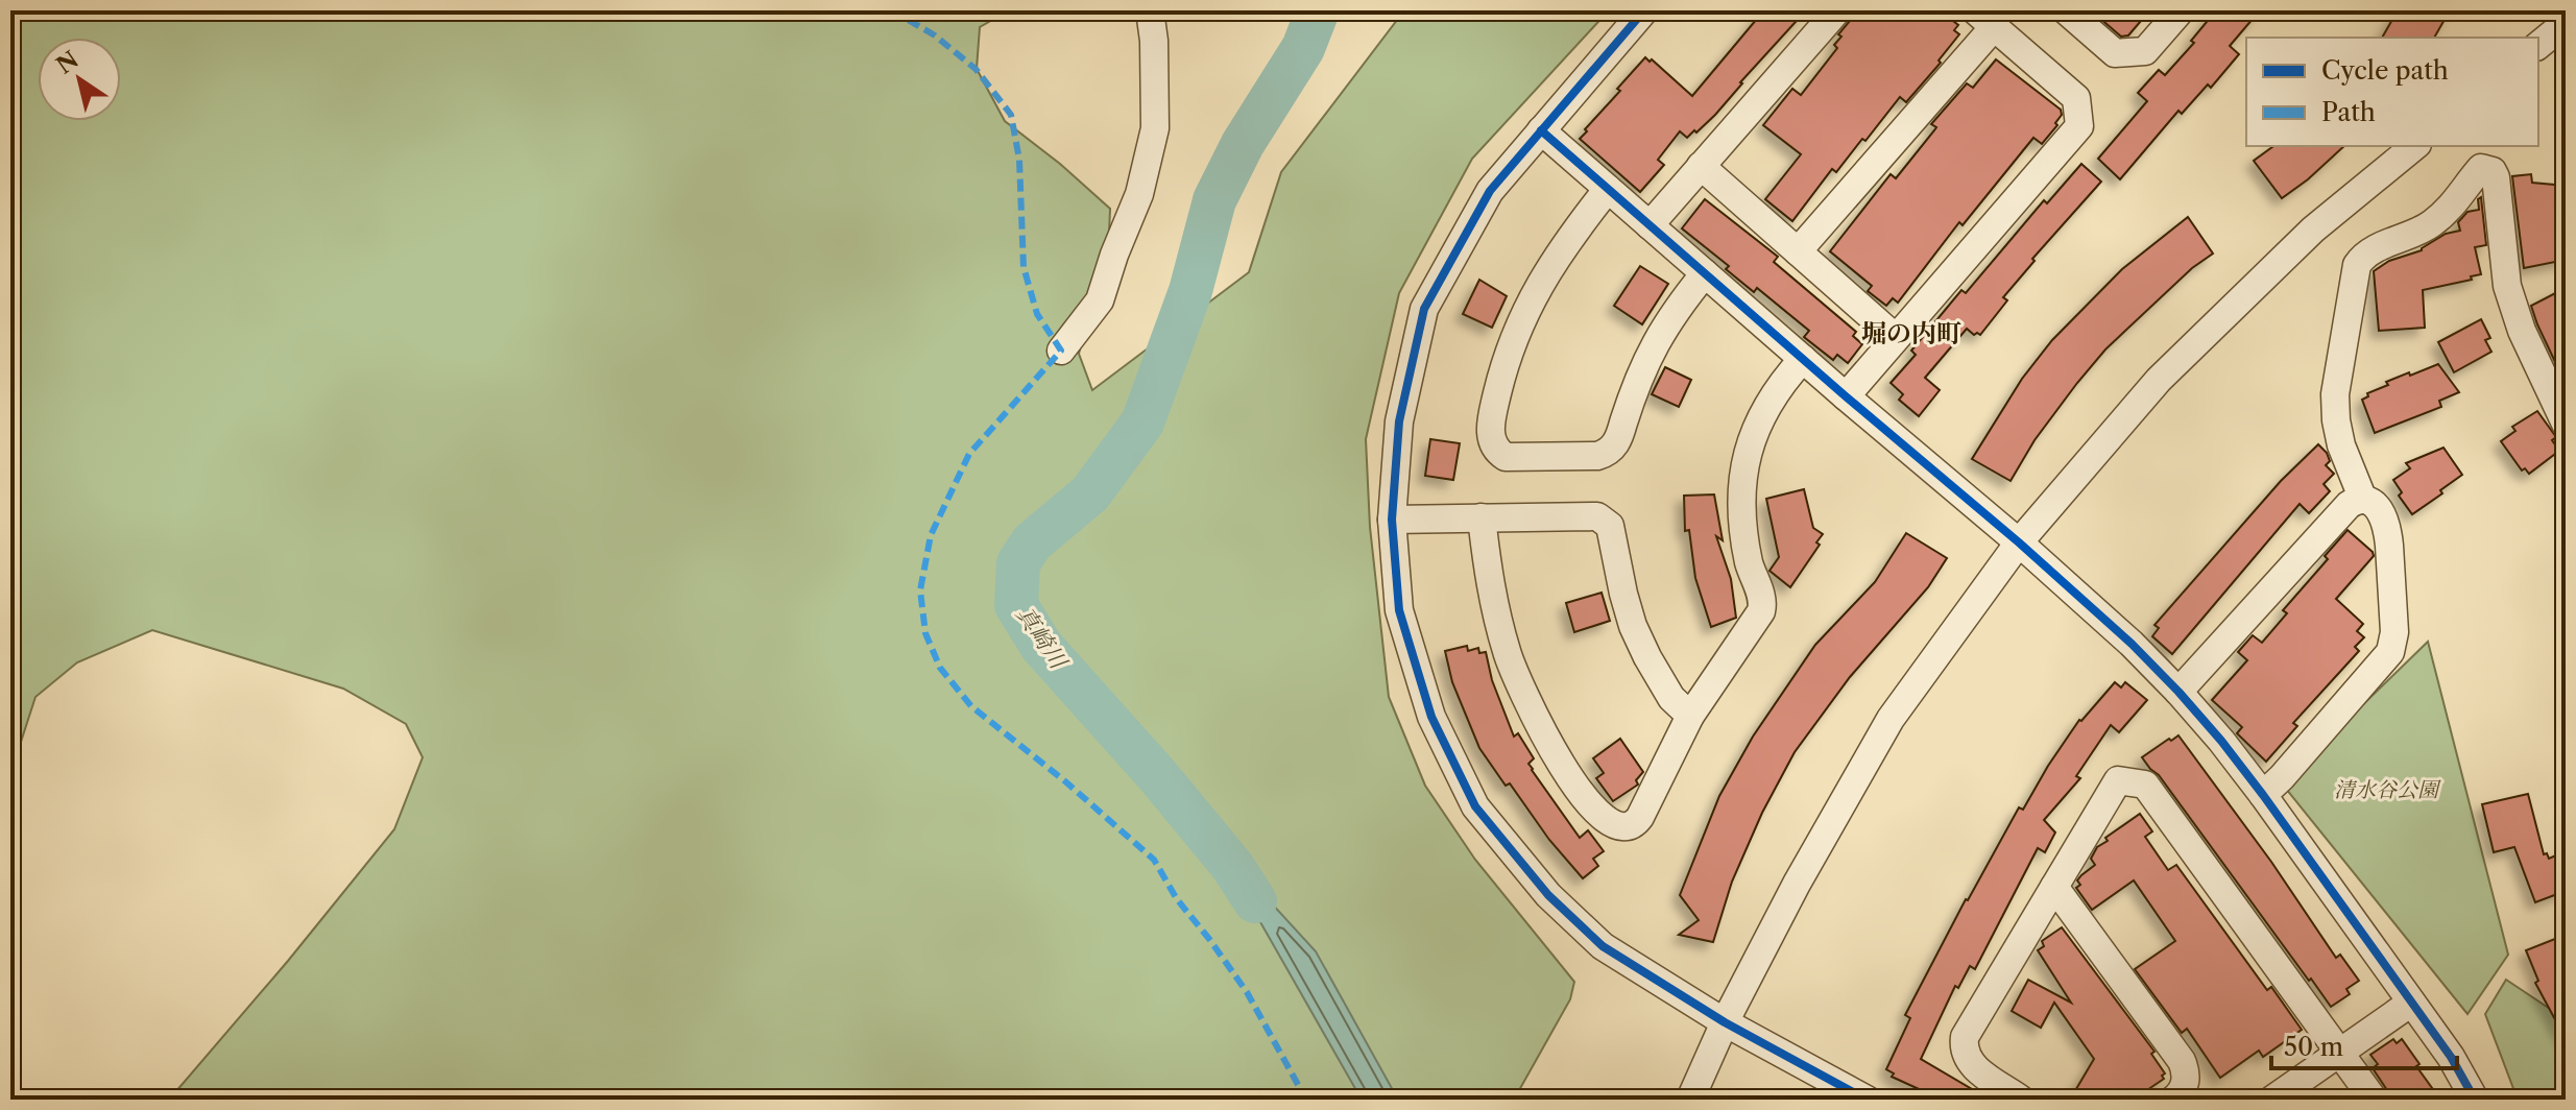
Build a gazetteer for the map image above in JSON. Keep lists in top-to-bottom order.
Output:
{
  "districts": ["堀の内町"],
  "water": ["真崎川"],
  "parks": ["清水谷公園"],
  "legend": ["Cycle path", "Path"],
  "scale_bar": "50 m",
  "north": "top left"
}
